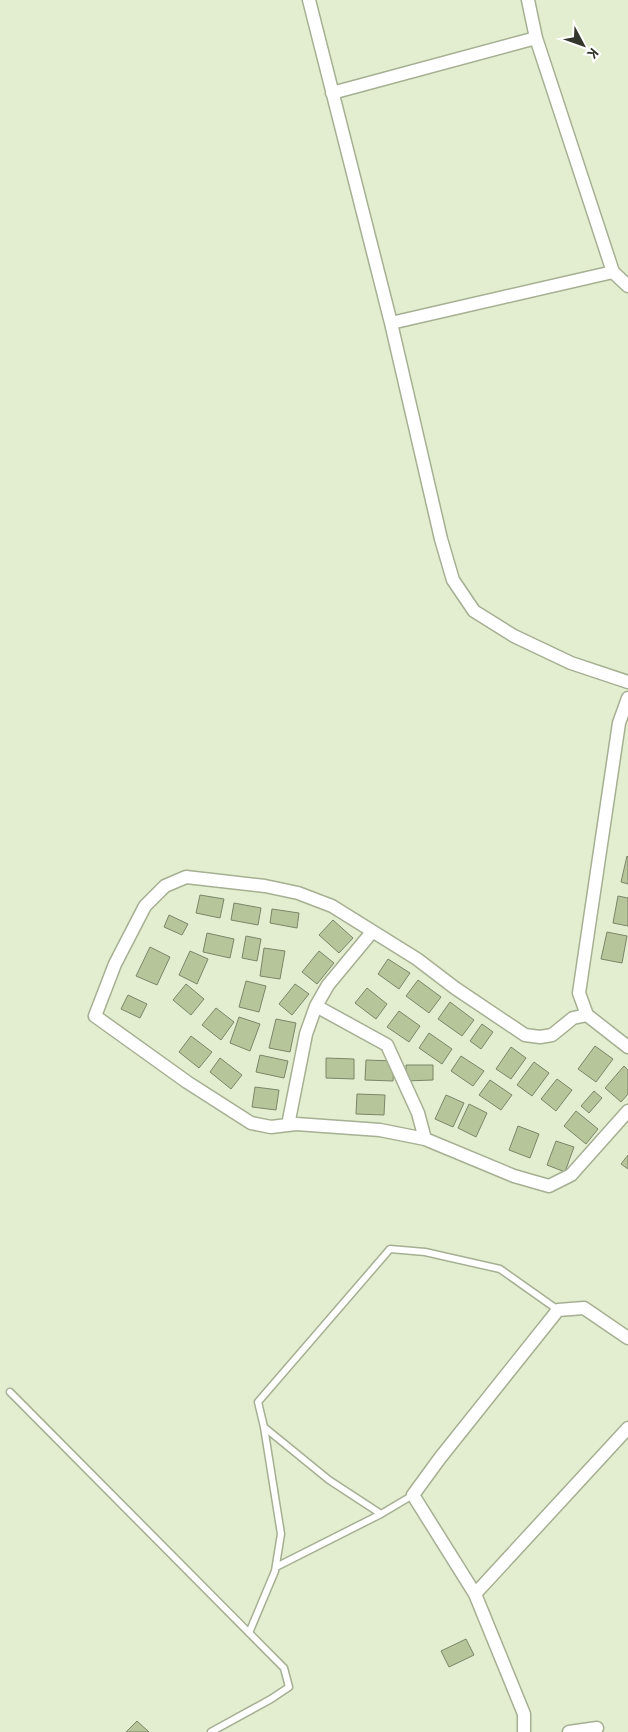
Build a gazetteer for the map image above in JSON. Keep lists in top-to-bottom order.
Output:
{
  "north": "bottom right"
}
